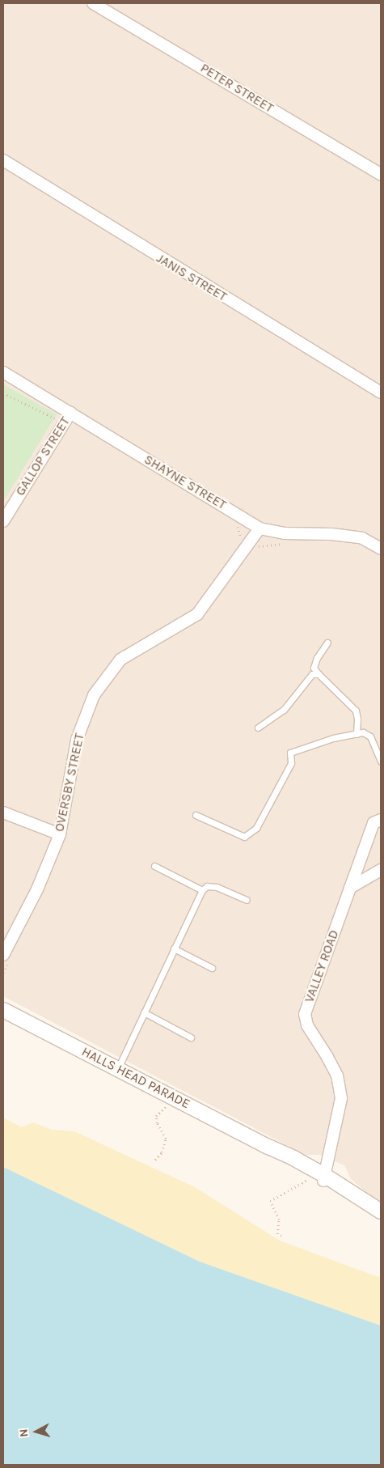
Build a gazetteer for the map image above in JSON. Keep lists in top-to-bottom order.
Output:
{
  "streets": {
    "street": [
      "PETER STREET",
      "JANIS STREET",
      "GALLOP STREET",
      "SHAYNE STREET",
      "OVERSBY STREET",
      "VALLEY ROAD",
      "HALLS HEAD PARADE"
    ]
  },
  "crossings": [
    ["GALLOP STREET", "SHAYNE STREET"],
    ["SHAYNE STREET", "OVERSBY STREET"],
    ["VALLEY ROAD", "HALLS HEAD PARADE"]
  ],
  "north": "left"
}
